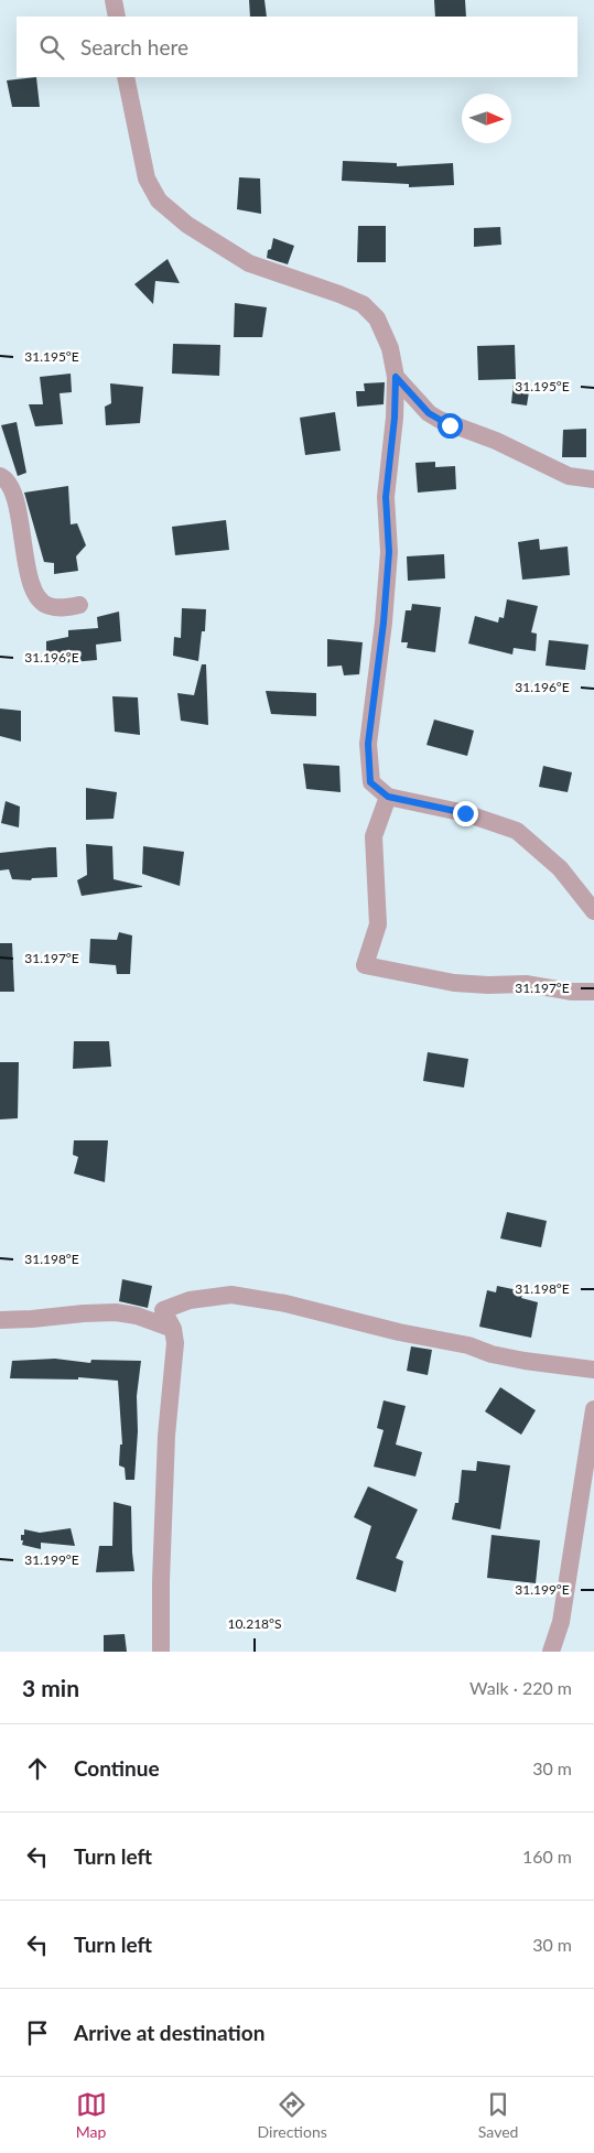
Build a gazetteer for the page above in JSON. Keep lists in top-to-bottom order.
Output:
{
  "north": "right",
  "page": {
    "search": "Search here",
    "heading": ["3 min", "Walk · 220 m"],
    "list": [
      ["Continue", "30 m"],
      ["Turn left", "160 m"],
      ["Turn left", "30 m"],
      "Arrive at destination"
    ],
    "nav": ["Map", "Directions", "Saved"]
  },
  "coordinates": [
    "31.195°E",
    "31.196°E",
    "31.197°E",
    "31.198°E",
    "31.199°E",
    "10.218°S"
  ]
}
